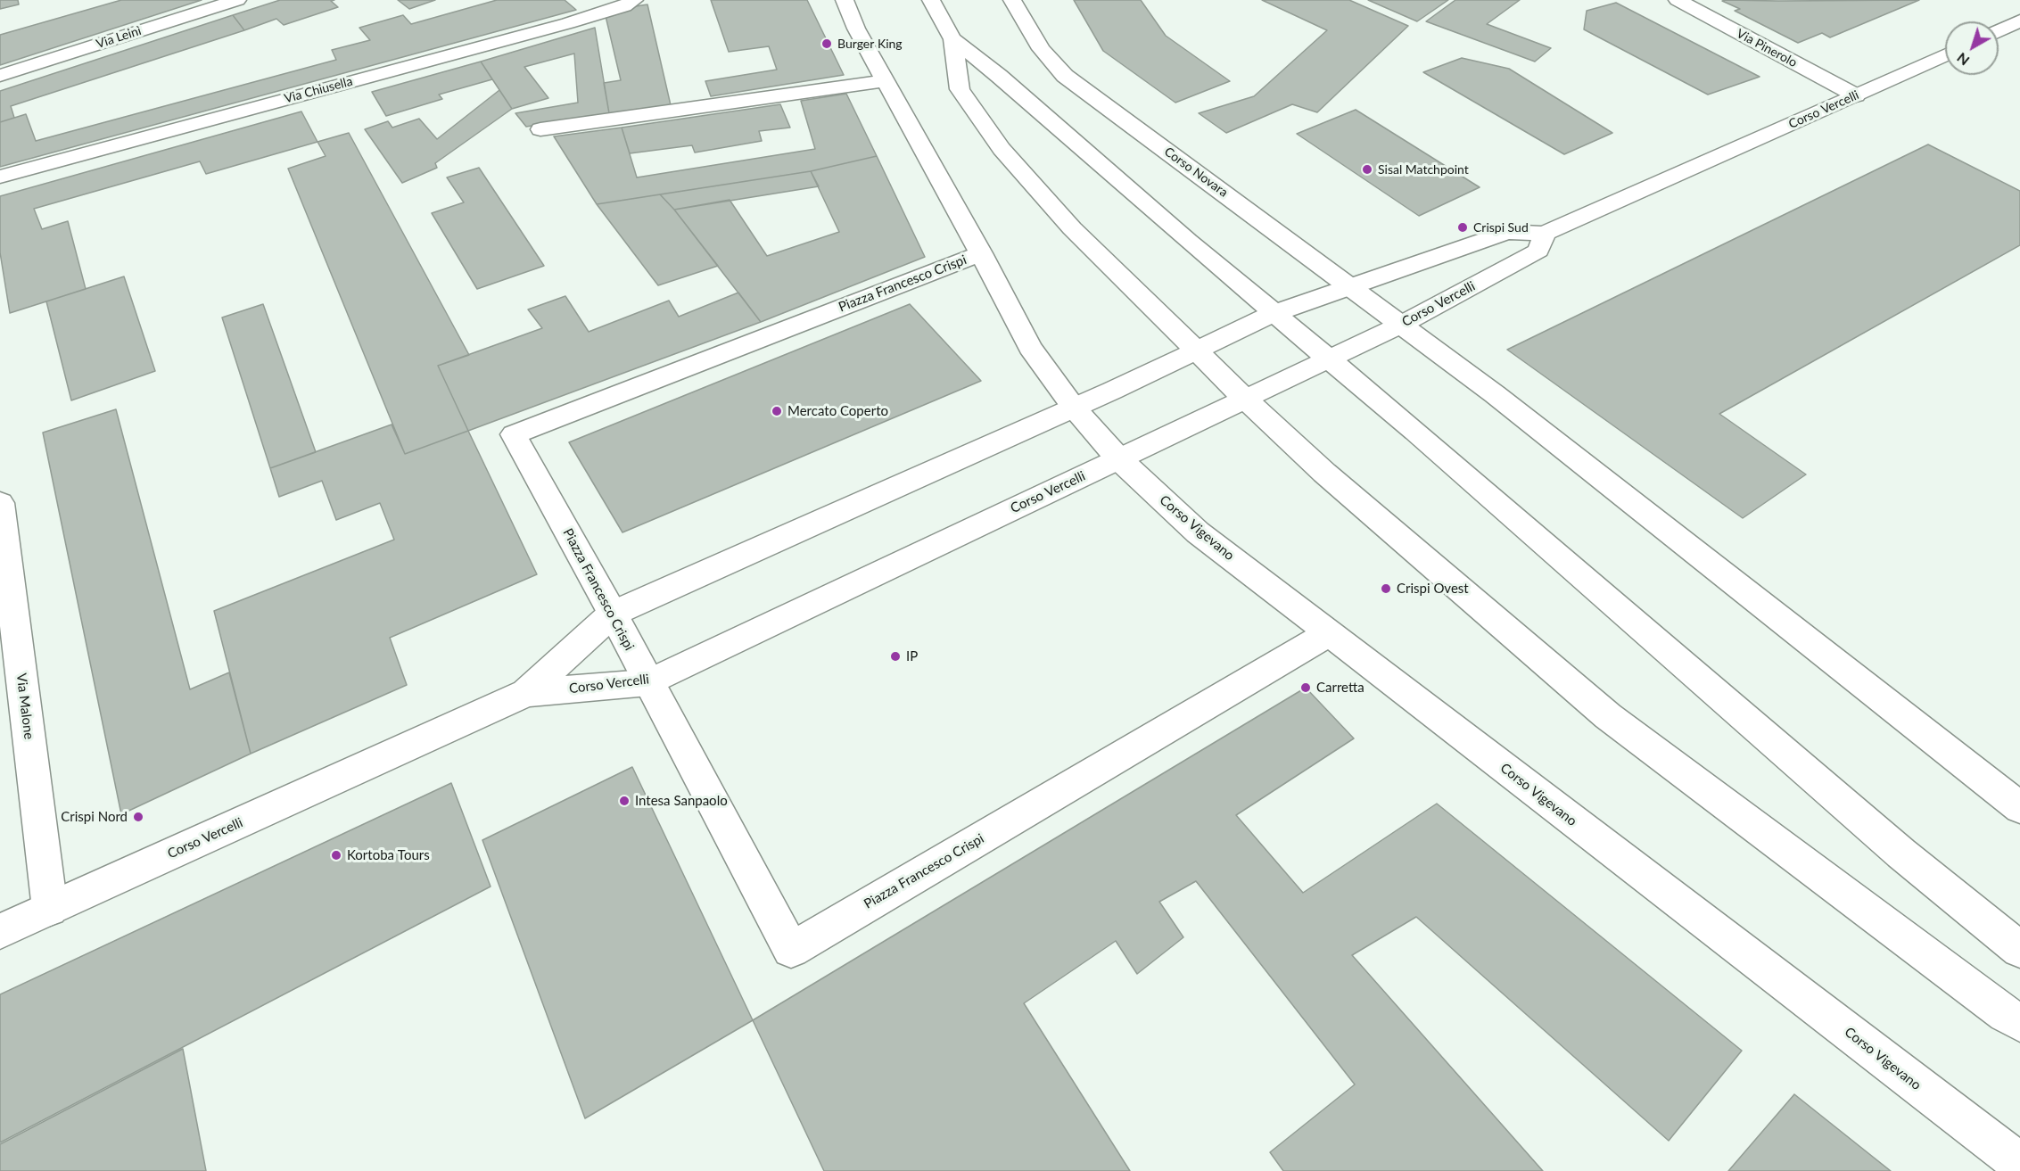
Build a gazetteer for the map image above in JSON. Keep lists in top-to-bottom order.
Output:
{
  "streets": {
    "street": [
      "Via Leinì",
      "Via Pinerolo",
      "Via Chiusella",
      "Corso Vercelli",
      "Corso Novara",
      "Piazza Francesco Crispi",
      "Corso Vigevano",
      "Via Malone"
    ]
  },
  "crossings": [
    ["Via Pinerolo", "Corso Vercelli"],
    ["Corso Vercelli", "Corso Novara"],
    ["Corso Vercelli", "Piazza Francesco Crispi"],
    ["Corso Vercelli", "Corso Vigevano"],
    ["Corso Vercelli", "Via Malone"],
    ["Piazza Francesco Crispi", "Corso Vigevano"]
  ],
  "places": [
    "Burger King",
    "Sisal Matchpoint",
    "Crispi Sud",
    "Mercato Coperto",
    "Crispi Ovest",
    "IP",
    "Carretta",
    "Intesa Sanpaolo",
    "Crispi Nord",
    "Kortoba Tours"
  ],
  "north": "bottom left"
}
